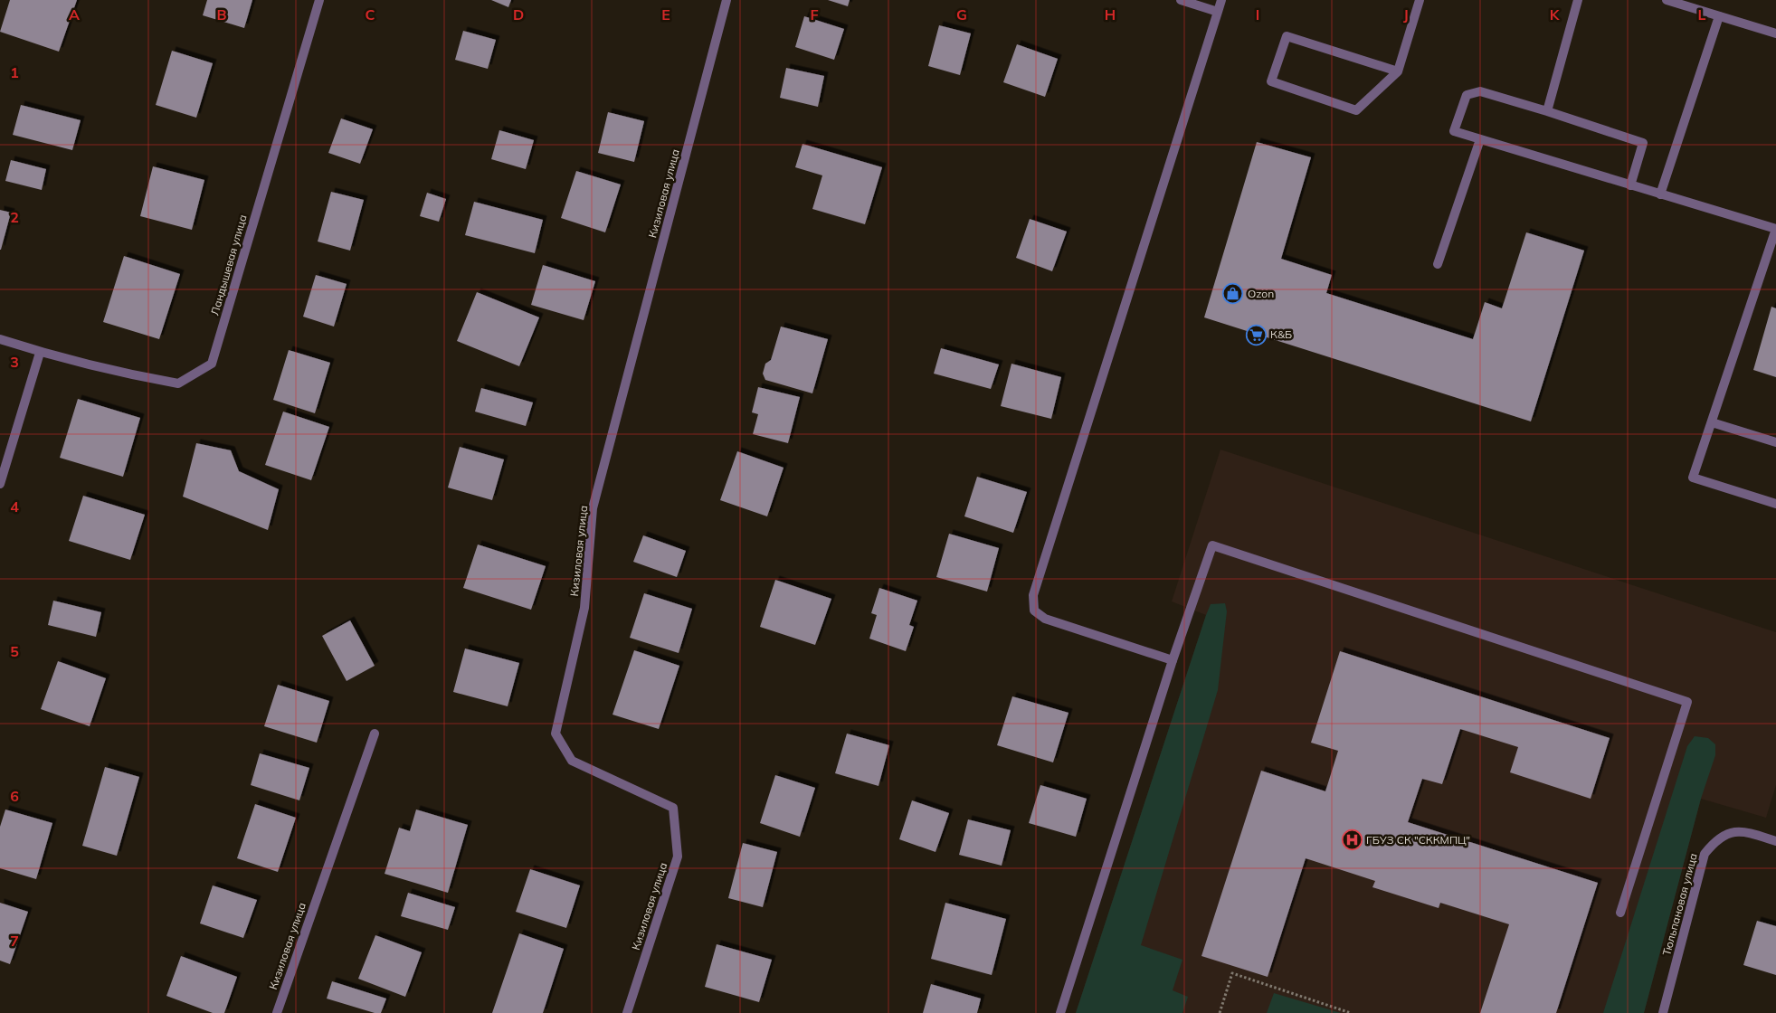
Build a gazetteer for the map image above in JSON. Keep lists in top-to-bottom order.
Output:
{
  "streets": {
    "street": ["Кизиловая улица", "Ландышевая улица", "Тюльпановая улица"]
  },
  "places": {
    "shop": ["Ozon"],
    "supermarket": ["К&Б"],
    "hospital": ["ГБУЗ СК \"СККМПЦ\""]
  },
  "grid": {
    "columns": [
      "A",
      "B",
      "C",
      "D",
      "E",
      "F",
      "G",
      "H",
      "I",
      "J",
      "K",
      "L"
    ],
    "rows": [
      "1",
      "2",
      "3",
      "4",
      "5",
      "6",
      "7"
    ]
  }
}
